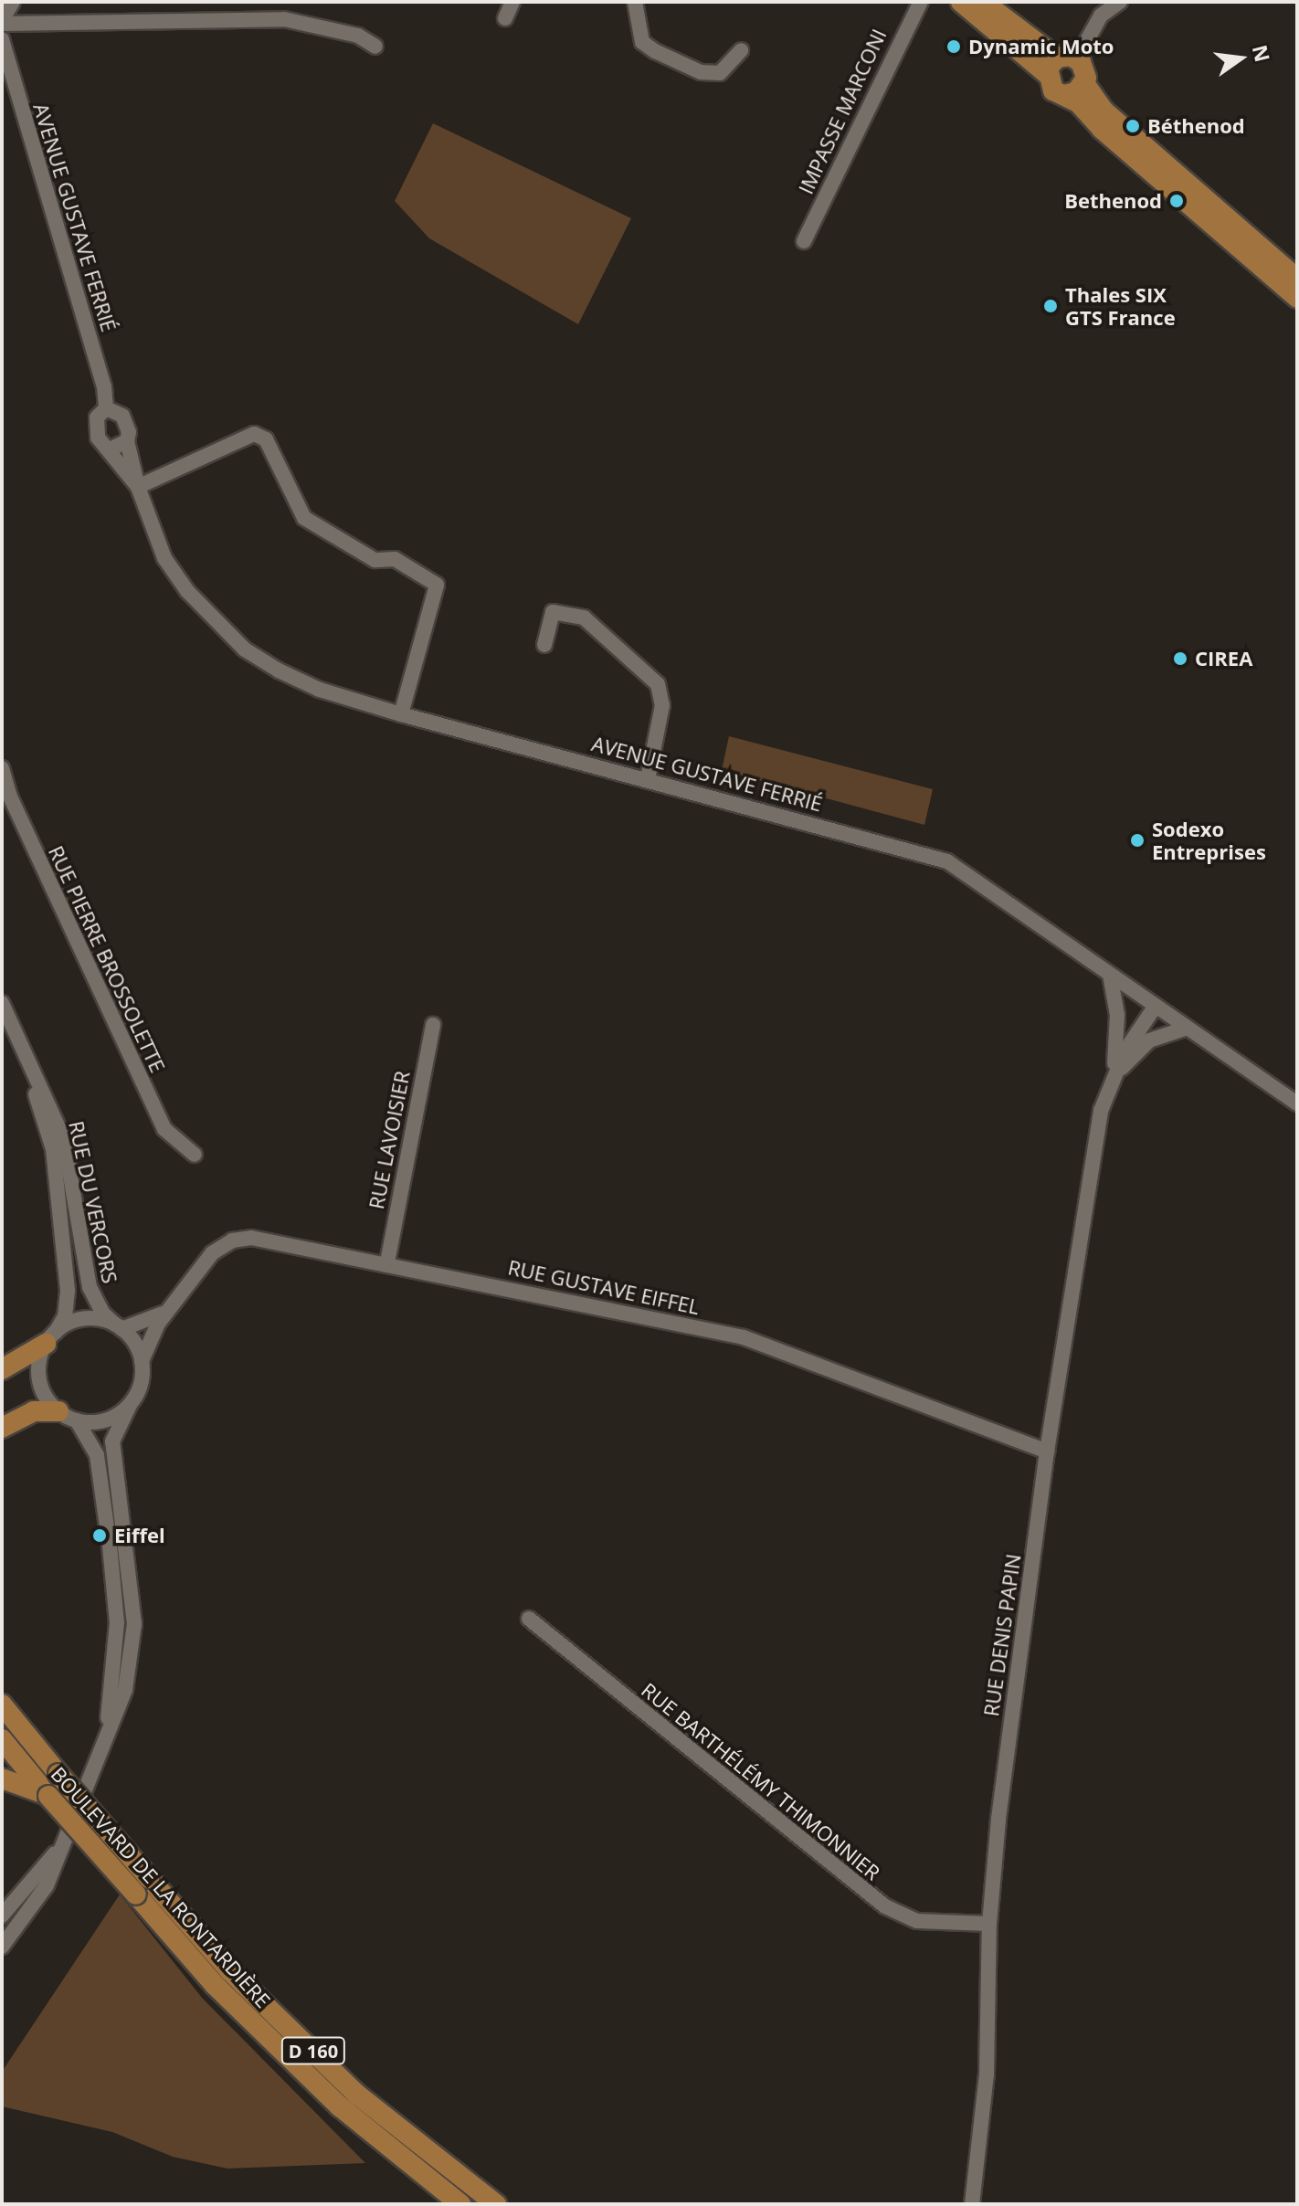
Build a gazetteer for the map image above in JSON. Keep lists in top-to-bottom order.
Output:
{
  "streets": {
    "main road": ["BOULEVARD DE LA RONTARDIÈRE", "D 160"],
    "street": [
      "IMPASSE MARCONI",
      "AVENUE GUSTAVE FERRIÉ",
      "RUE PIERRE BROSSOLETTE",
      "RUE LAVOISIER",
      "RUE DU VERCORS",
      "RUE GUSTAVE EIFFEL",
      "RUE DENIS PAPIN",
      "RUE BARTHÉLÉMY THIMONNIER"
    ]
  },
  "crossings": [
    ["AVENUE GUSTAVE FERRIÉ", "RUE DENIS PAPIN"],
    ["RUE LAVOISIER", "RUE GUSTAVE EIFFEL"],
    ["RUE DU VERCORS", "RUE GUSTAVE EIFFEL"],
    ["RUE GUSTAVE EIFFEL", "RUE DENIS PAPIN"],
    ["RUE DENIS PAPIN", "RUE BARTHÉLÉMY THIMONNIER"]
  ],
  "places": [
    "Dynamic Moto",
    "Béthenod",
    "Bethenod",
    "Thales SIX GTS France",
    "CIREA",
    "Sodexo Entreprises",
    "Eiffel"
  ],
  "north": "right"
}
